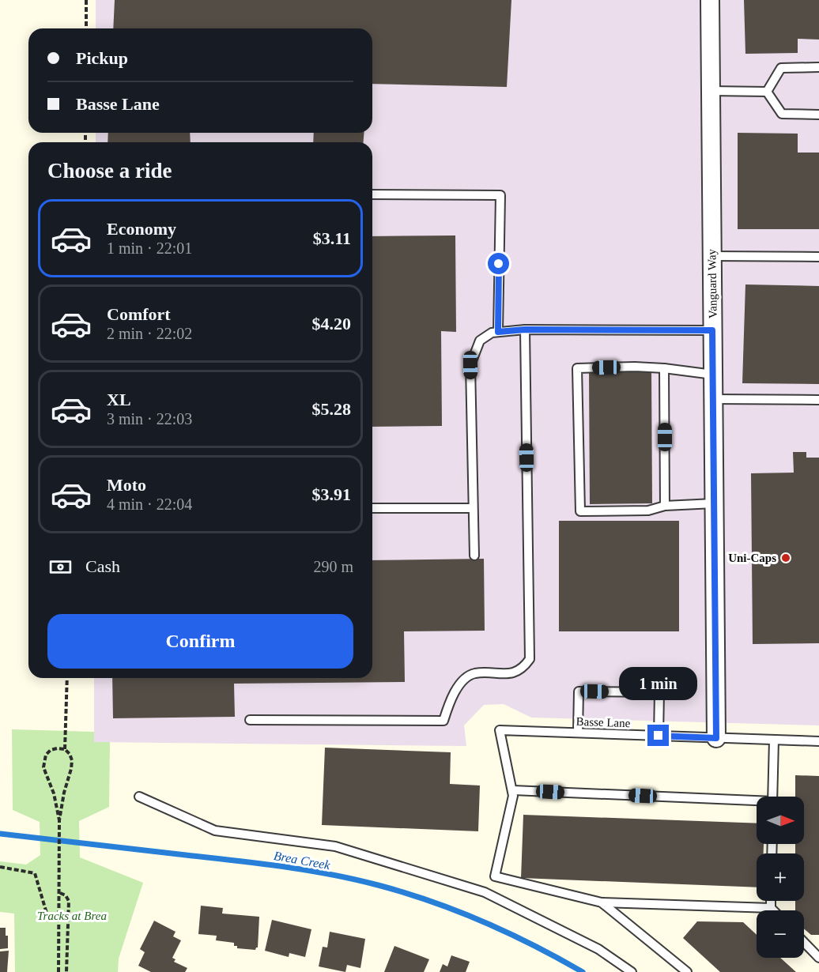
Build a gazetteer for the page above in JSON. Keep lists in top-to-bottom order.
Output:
{
  "streets": {
    "street": ["Vanguard Way"],
    "lane": ["Basse Lane"]
  },
  "crossings": [
    ["Vanguard Way", "Basse Lane"]
  ],
  "water": ["Brea Creek"],
  "parks": ["Tracks at Brea"],
  "places": ["Uni-Caps"],
  "north": "right",
  "page": {
    "banner": ["Pickup", "Basse Lane"],
    "heading": "Choose a ride",
    "list": [
      {
        "name": "Economy",
        "note": "1 min · 22:01",
        "value": "$3.11"
      },
      {
        "name": "Comfort",
        "note": "2 min · 22:02",
        "value": "$4.20"
      },
      {
        "name": "XL",
        "note": "3 min · 22:03",
        "value": "$5.28"
      },
      {
        "name": "Moto",
        "note": "4 min · 22:04",
        "value": "$3.91"
      }
    ],
    "pay": ["Cash", "290 m"],
    "buttons": "Confirm",
    "bubble": "1 min",
    "map_buttons": ["+", "−"]
  }
}
